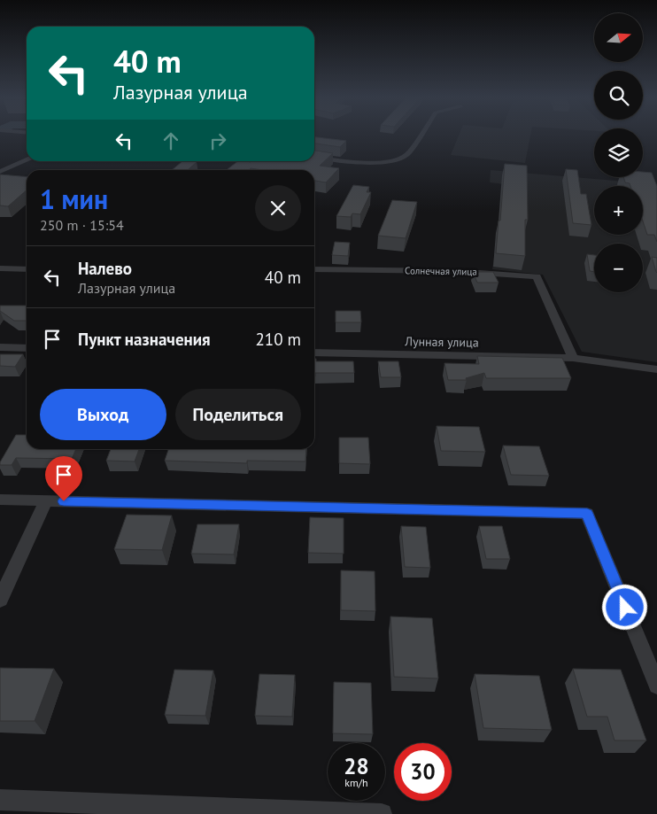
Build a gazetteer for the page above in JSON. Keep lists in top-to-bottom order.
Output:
{
  "streets": {
    "street": ["Солнечная улица", "Лунная улица"]
  },
  "crossings": [
    ["Солнечная улица", "Лунная улица"]
  ],
  "north": "right",
  "page": {
    "map_buttons": ["+", "−"],
    "turn": ["40 m", "Лазурная улица"],
    "heading": ["1 мин", "250 m · 15:54"],
    "list": [
      {
        "name": "Налево",
        "note": "Лазурная улица",
        "value": "40 m"
      },
      {
        "name": "Пункт назначения",
        "value": "210 m"
      }
    ],
    "buttons": ["Выход", "Поделиться"],
    "speed": "28 km/h",
    "limit": "30"
  }
}
